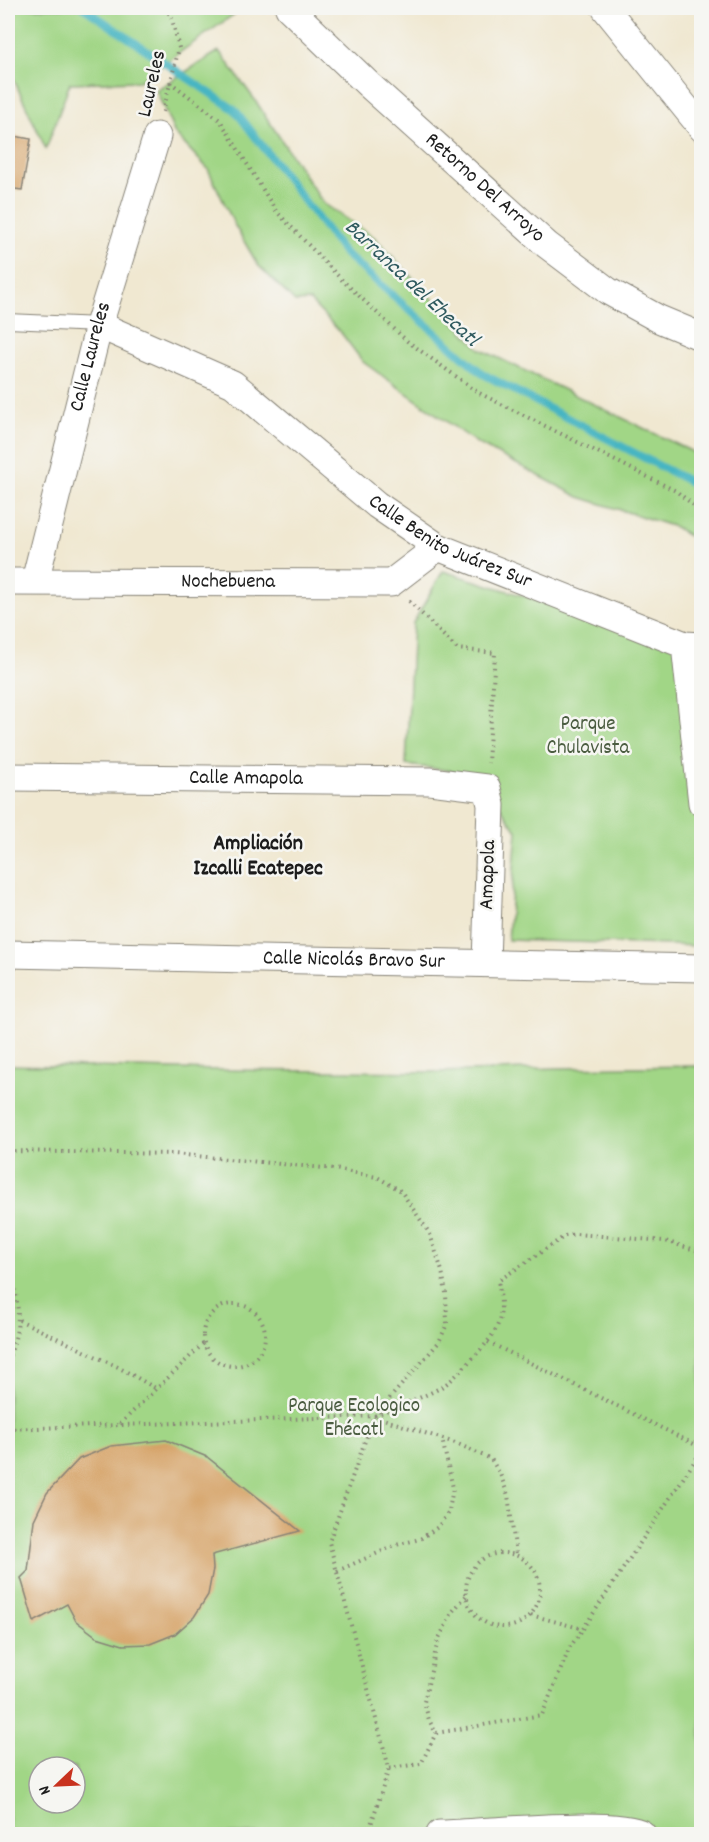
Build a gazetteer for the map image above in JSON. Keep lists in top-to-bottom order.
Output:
{
  "streets": {
    "street": [
      "Retorno Del Arroyo",
      "Calle Laureles",
      "Calle Benito Juárez Sur",
      "Nochebuena",
      "Calle Amapola",
      "Amapola",
      "Calle Nicolás Bravo Sur"
    ],
    "path": ["Laureles"]
  },
  "crossings": [
    ["Laureles", "Calle Laureles"],
    ["Calle Laureles", "Calle Benito Juárez Sur"],
    ["Calle Laureles", "Nochebuena"],
    ["Calle Amapola", "Amapola"],
    ["Amapola", "Calle Nicolás Bravo Sur"]
  ],
  "districts": ["Ampliación Izcalli Ecatepec"],
  "water": ["Barranca del Ehecatl"],
  "parks": ["Parque Chulavista", "Parque Ecologico Ehécatl"],
  "north": "bottom left"
}
